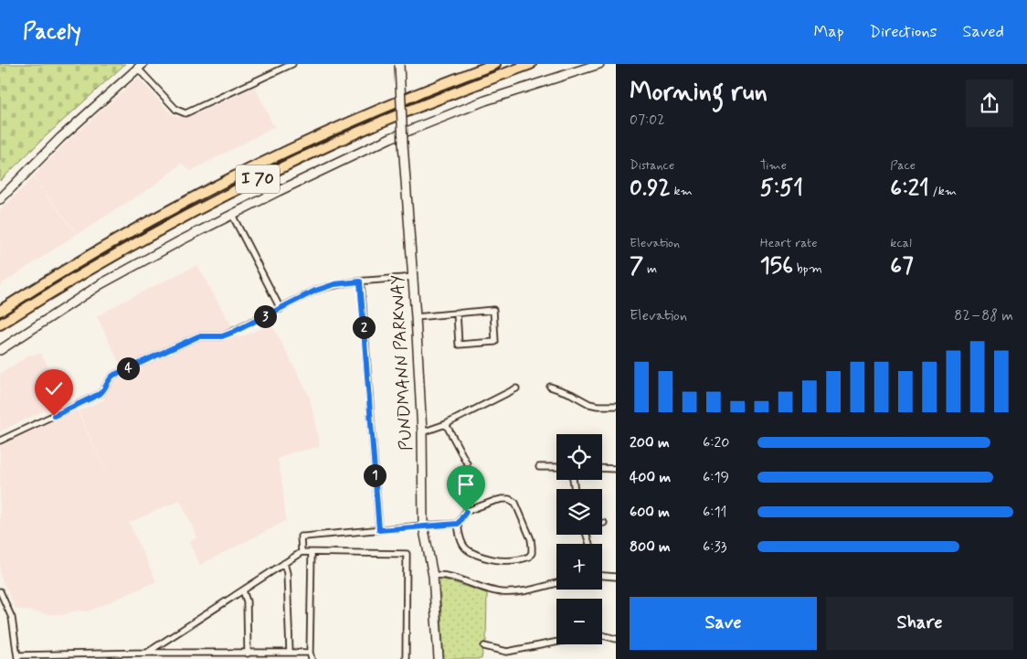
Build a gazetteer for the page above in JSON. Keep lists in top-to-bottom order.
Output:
{
  "streets": {
    "highway": ["I 70"],
    "street": ["PUNDMANN PARKWAY"]
  },
  "page": {
    "header": "Pacely",
    "nav": ["Map", "Directions", "Saved"],
    "heading": ["Morning run", "07:02"],
    "stats": [
      ["Distance", "0.92 km"],
      ["Time", "5:51"],
      ["Pace", "6:21 /km"],
      ["Elevation", "7 m"],
      ["Heart rate", "156 bpm"],
      ["kcal", "67"]
    ],
    "chart": ["Elevation", "82–88 m"],
    "pins": [
      "3",
      "2",
      "4",
      "1"
    ],
    "list": [
      {
        "name": "200 m",
        "note": "6:20"
      },
      {
        "name": "400 m",
        "note": "6:19"
      },
      {
        "name": "600 m",
        "note": "6:11"
      },
      {
        "name": "800 m",
        "note": "6:33"
      }
    ],
    "map_buttons": ["+", "−"],
    "buttons": ["Save", "Share"]
  }
}
